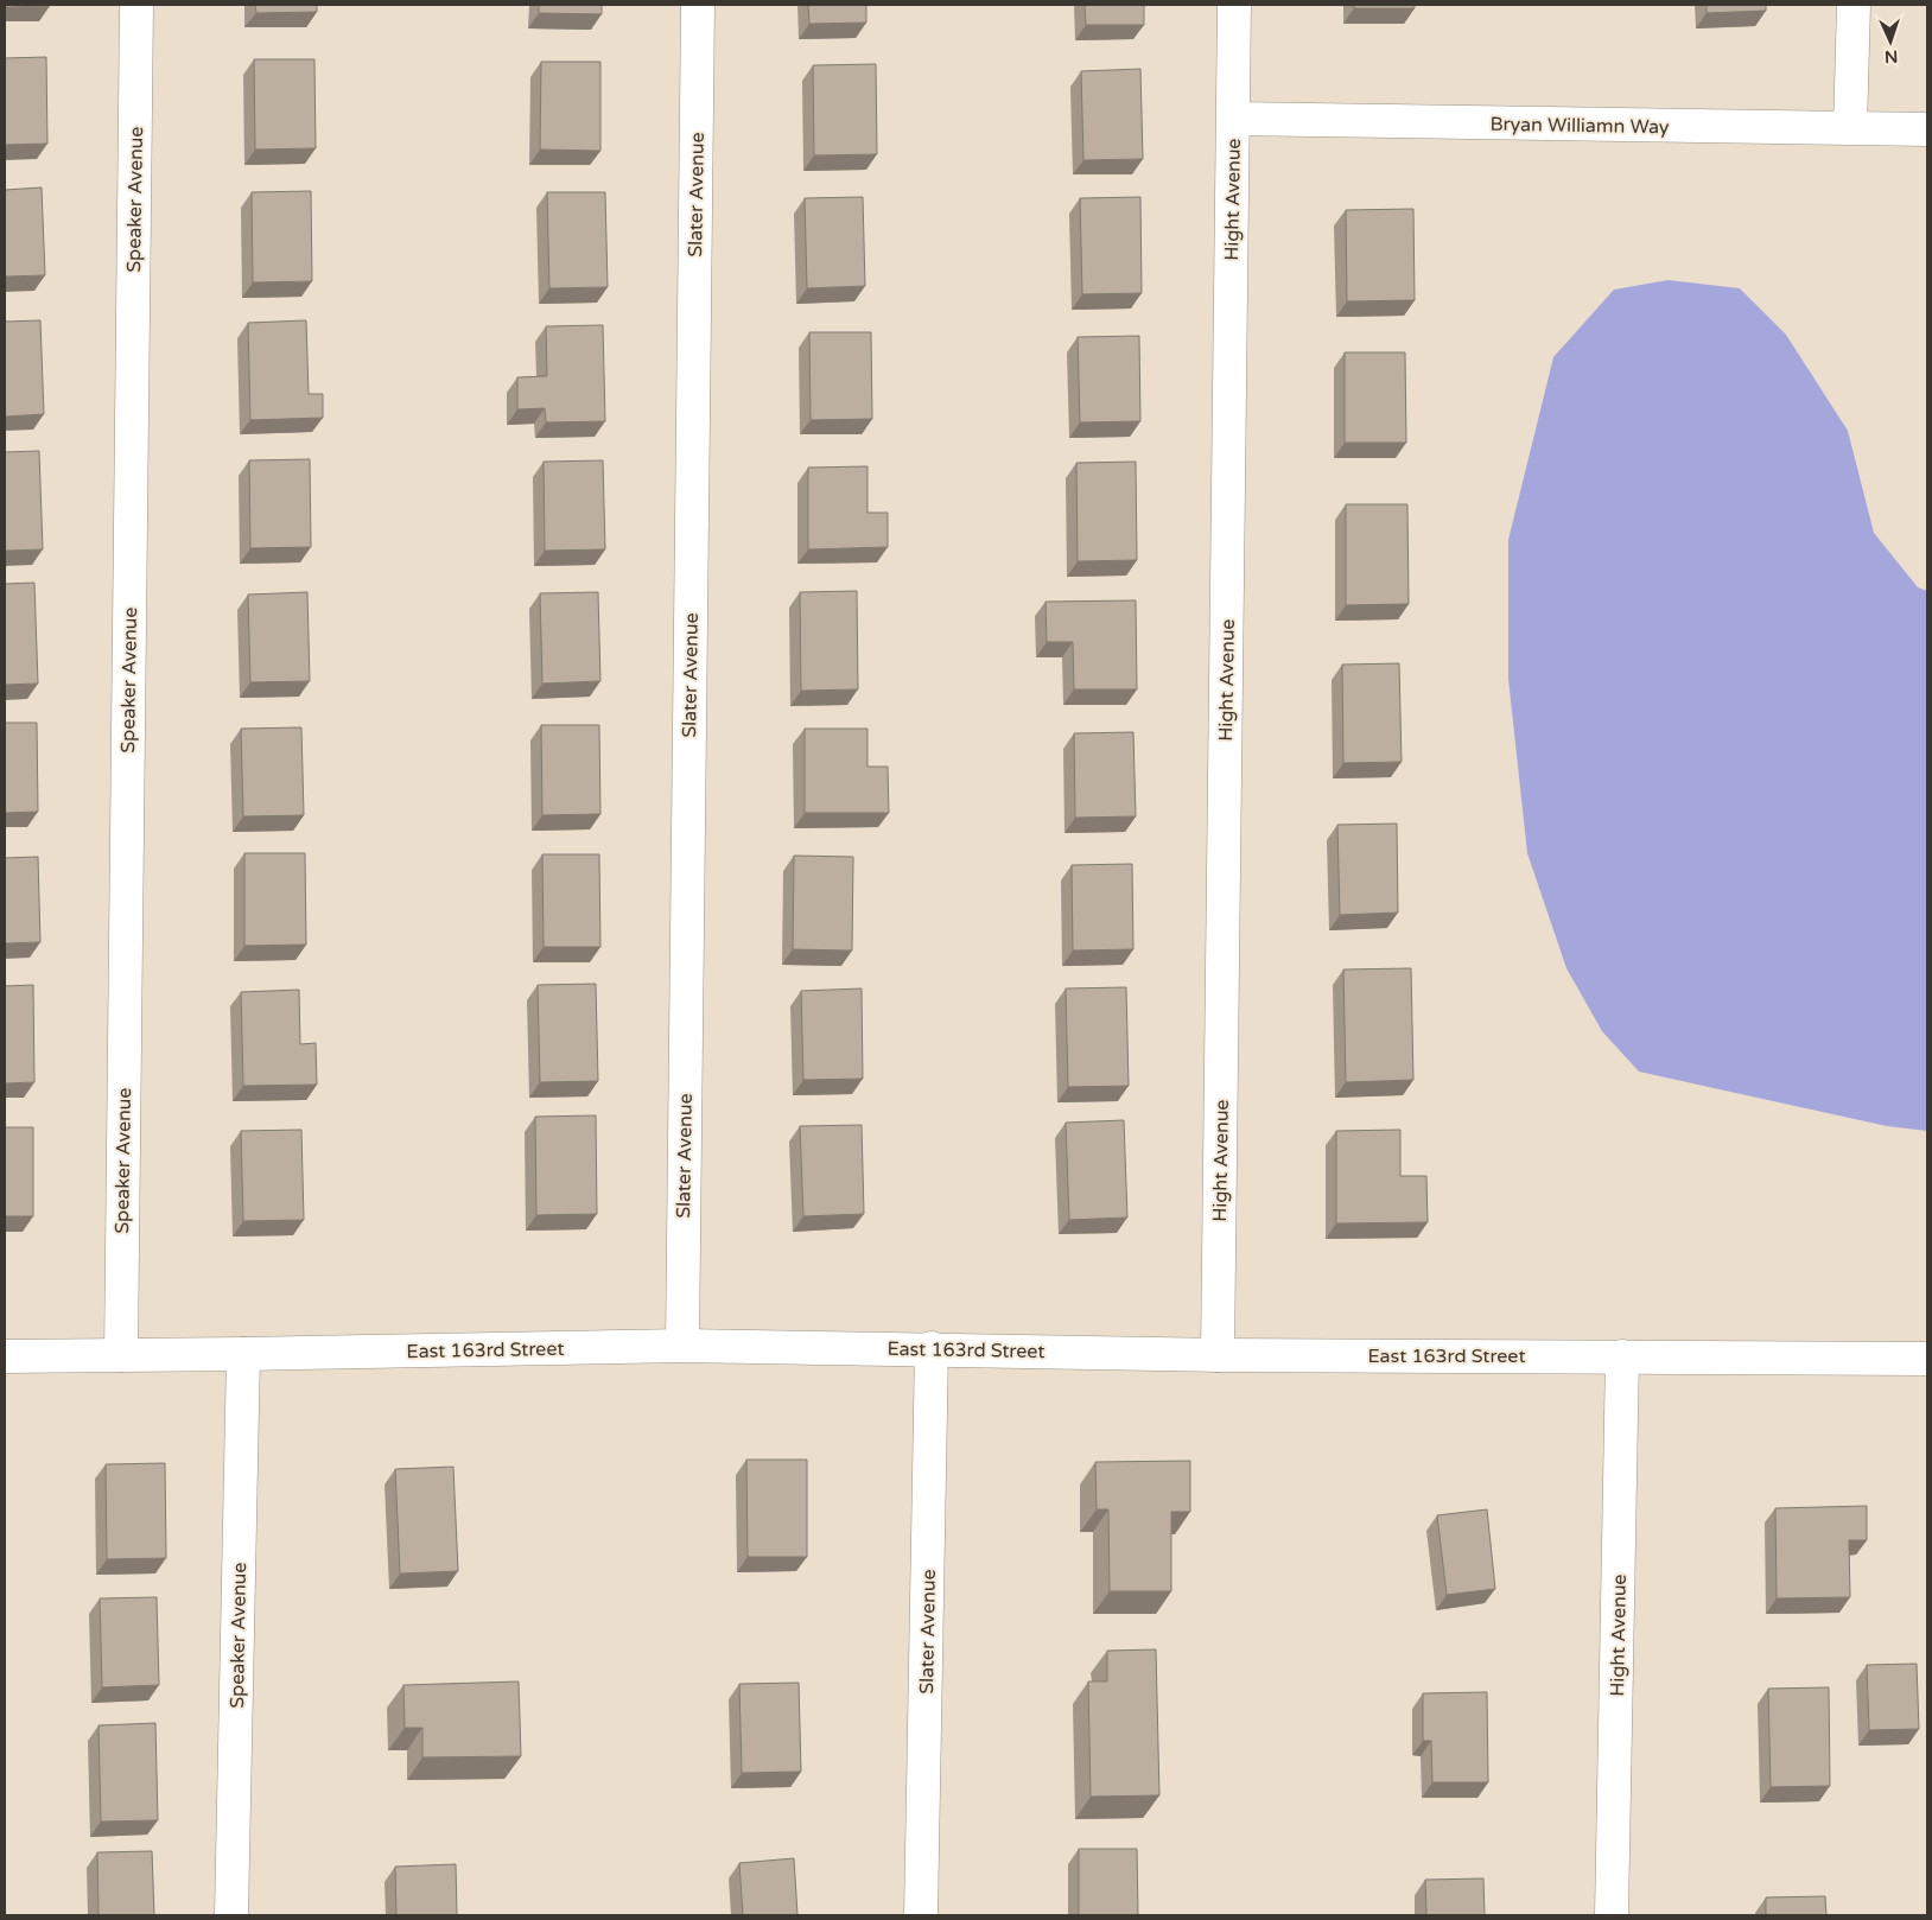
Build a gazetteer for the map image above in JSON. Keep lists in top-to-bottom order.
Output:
{
  "streets": {
    "street": [
      "Bryan Williamn Way",
      "Slater Avenue",
      "Speaker Avenue",
      "Hight Avenue",
      "East 163rd Street"
    ]
  },
  "crossings": [
    ["Bryan Williamn Way", "Hight Avenue"],
    ["Slater Avenue", "East 163rd Street"],
    ["Speaker Avenue", "East 163rd Street"],
    ["Hight Avenue", "East 163rd Street"]
  ],
  "north": "bottom"
}
